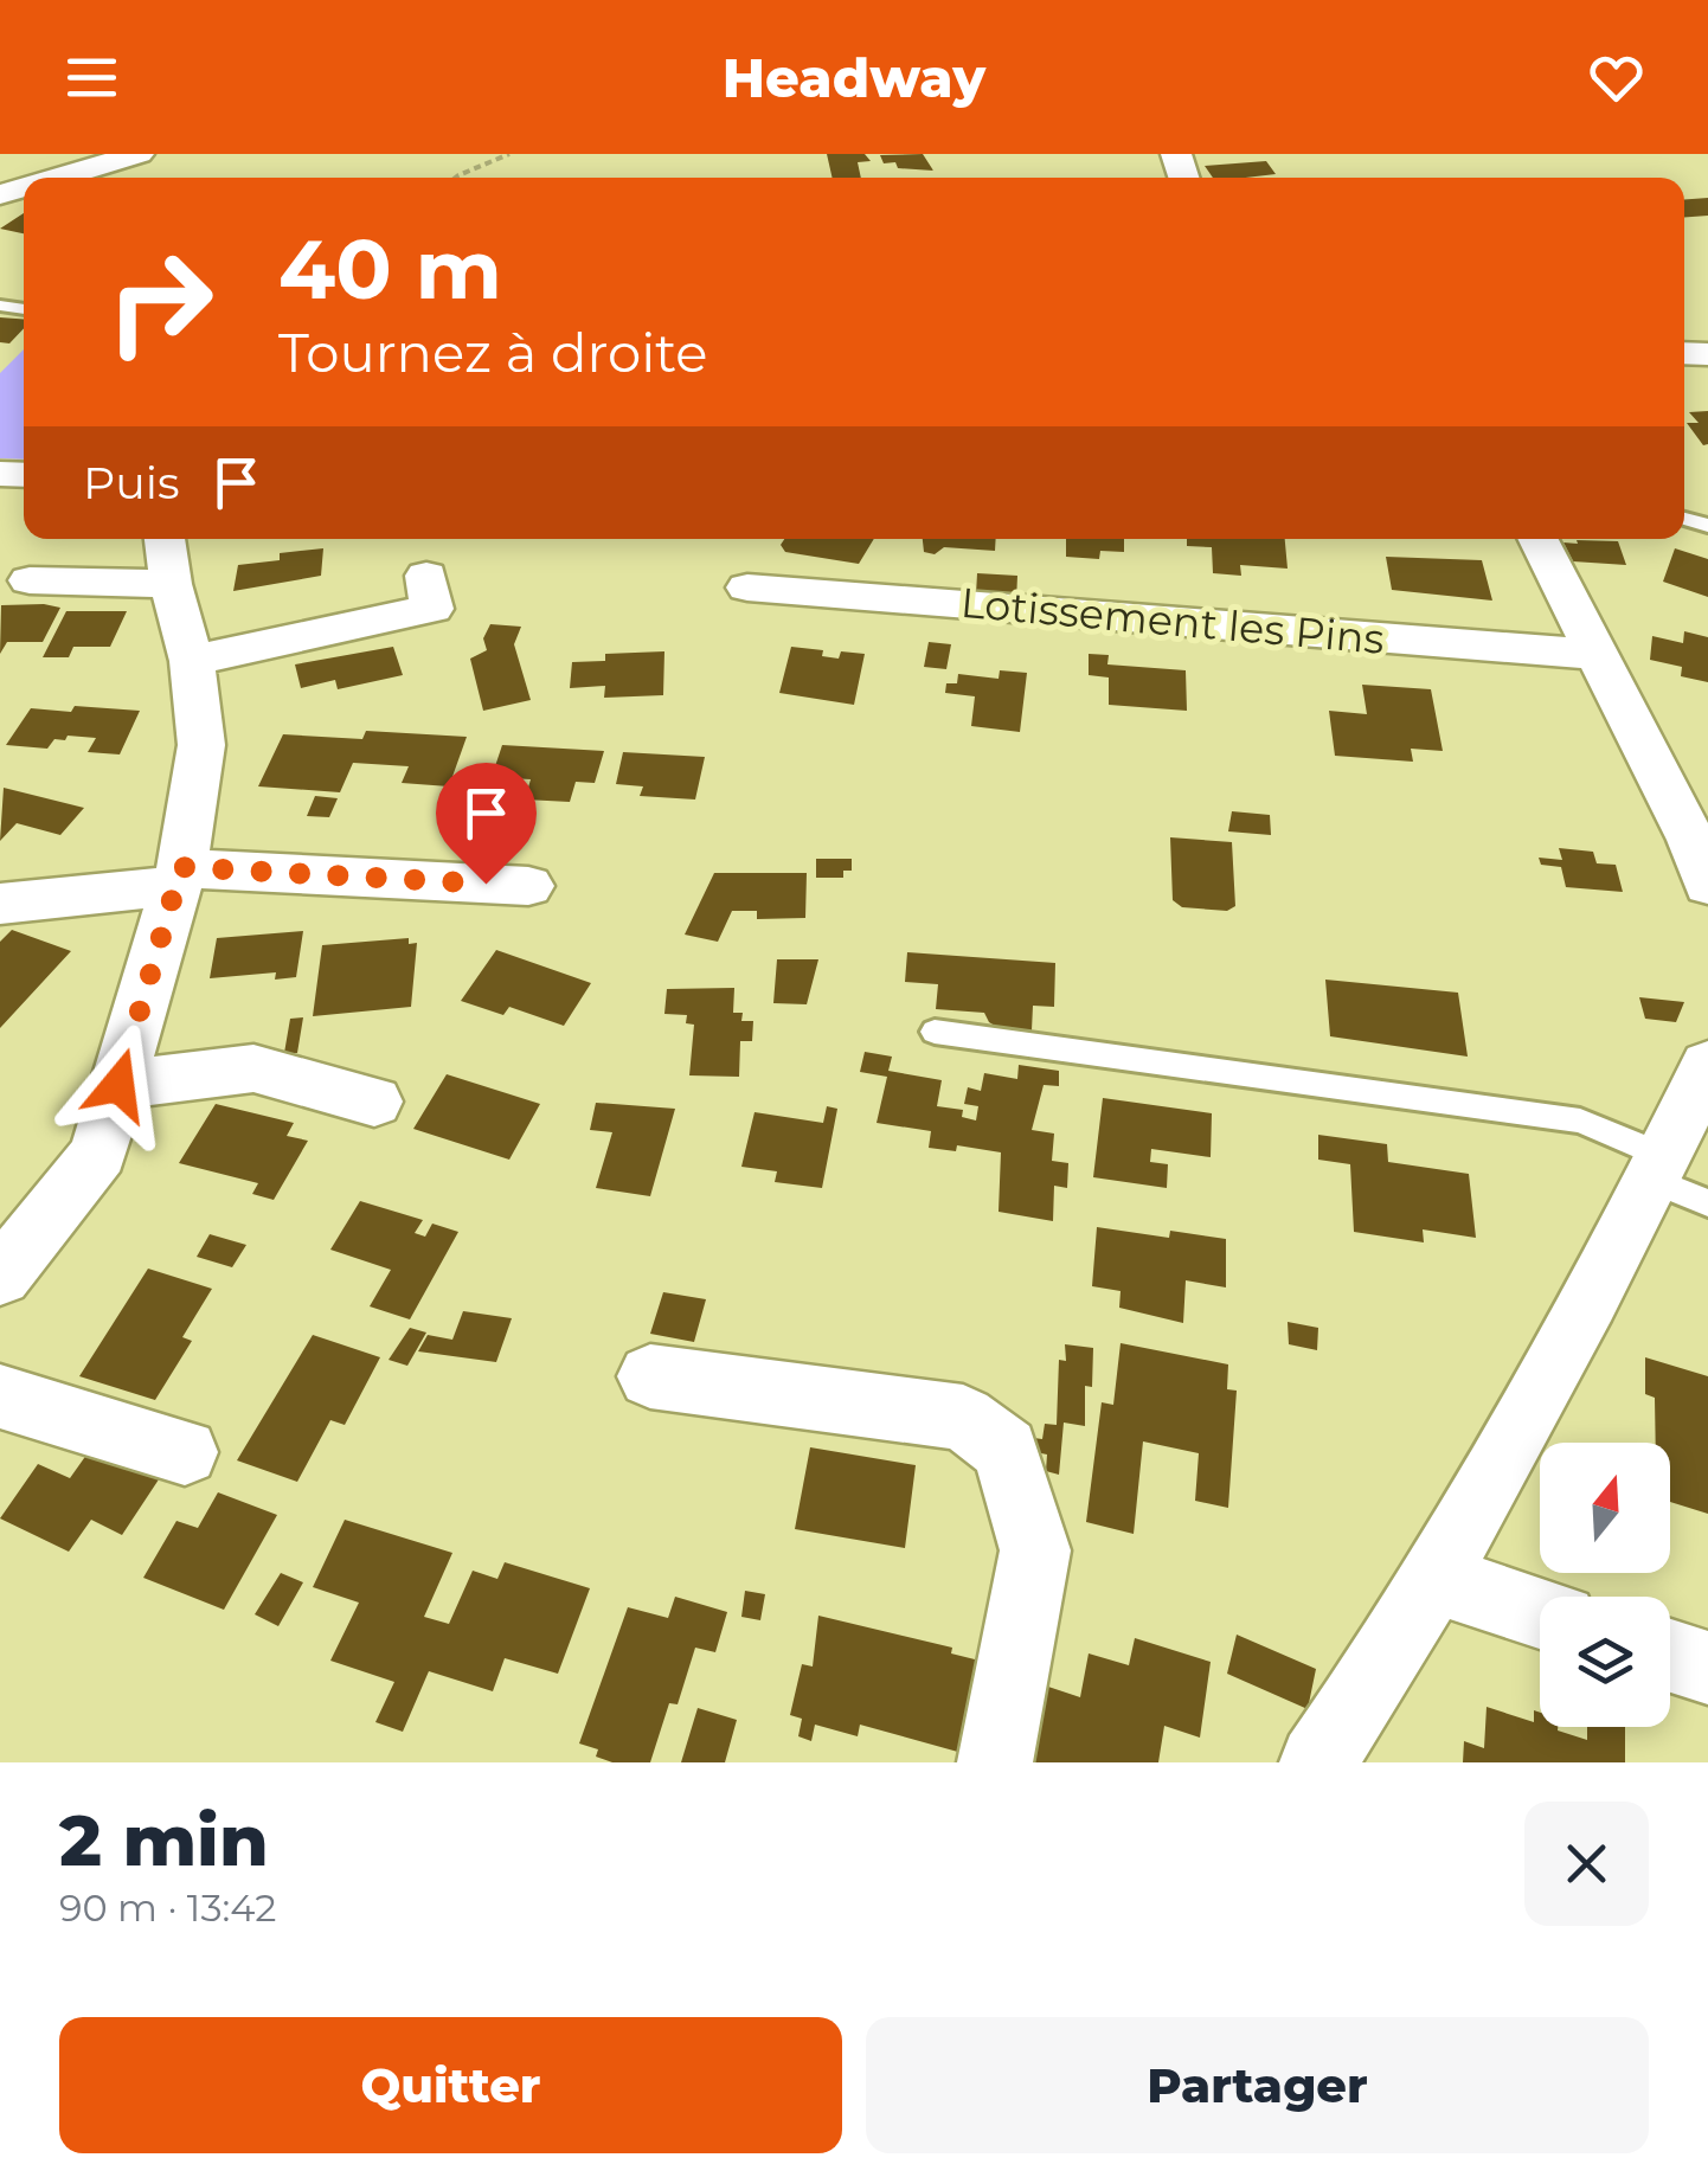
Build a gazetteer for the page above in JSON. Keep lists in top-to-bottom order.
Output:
{
  "streets": {
    "street": ["Lotissement les Pins"]
  },
  "north": "top",
  "page": {
    "header": "Headway",
    "turn": ["40 m", "Tournez à droite"],
    "then": "Puis",
    "heading": ["2 min", "90 m · 13:42"],
    "buttons": ["Quitter", "Partager"]
  }
}
